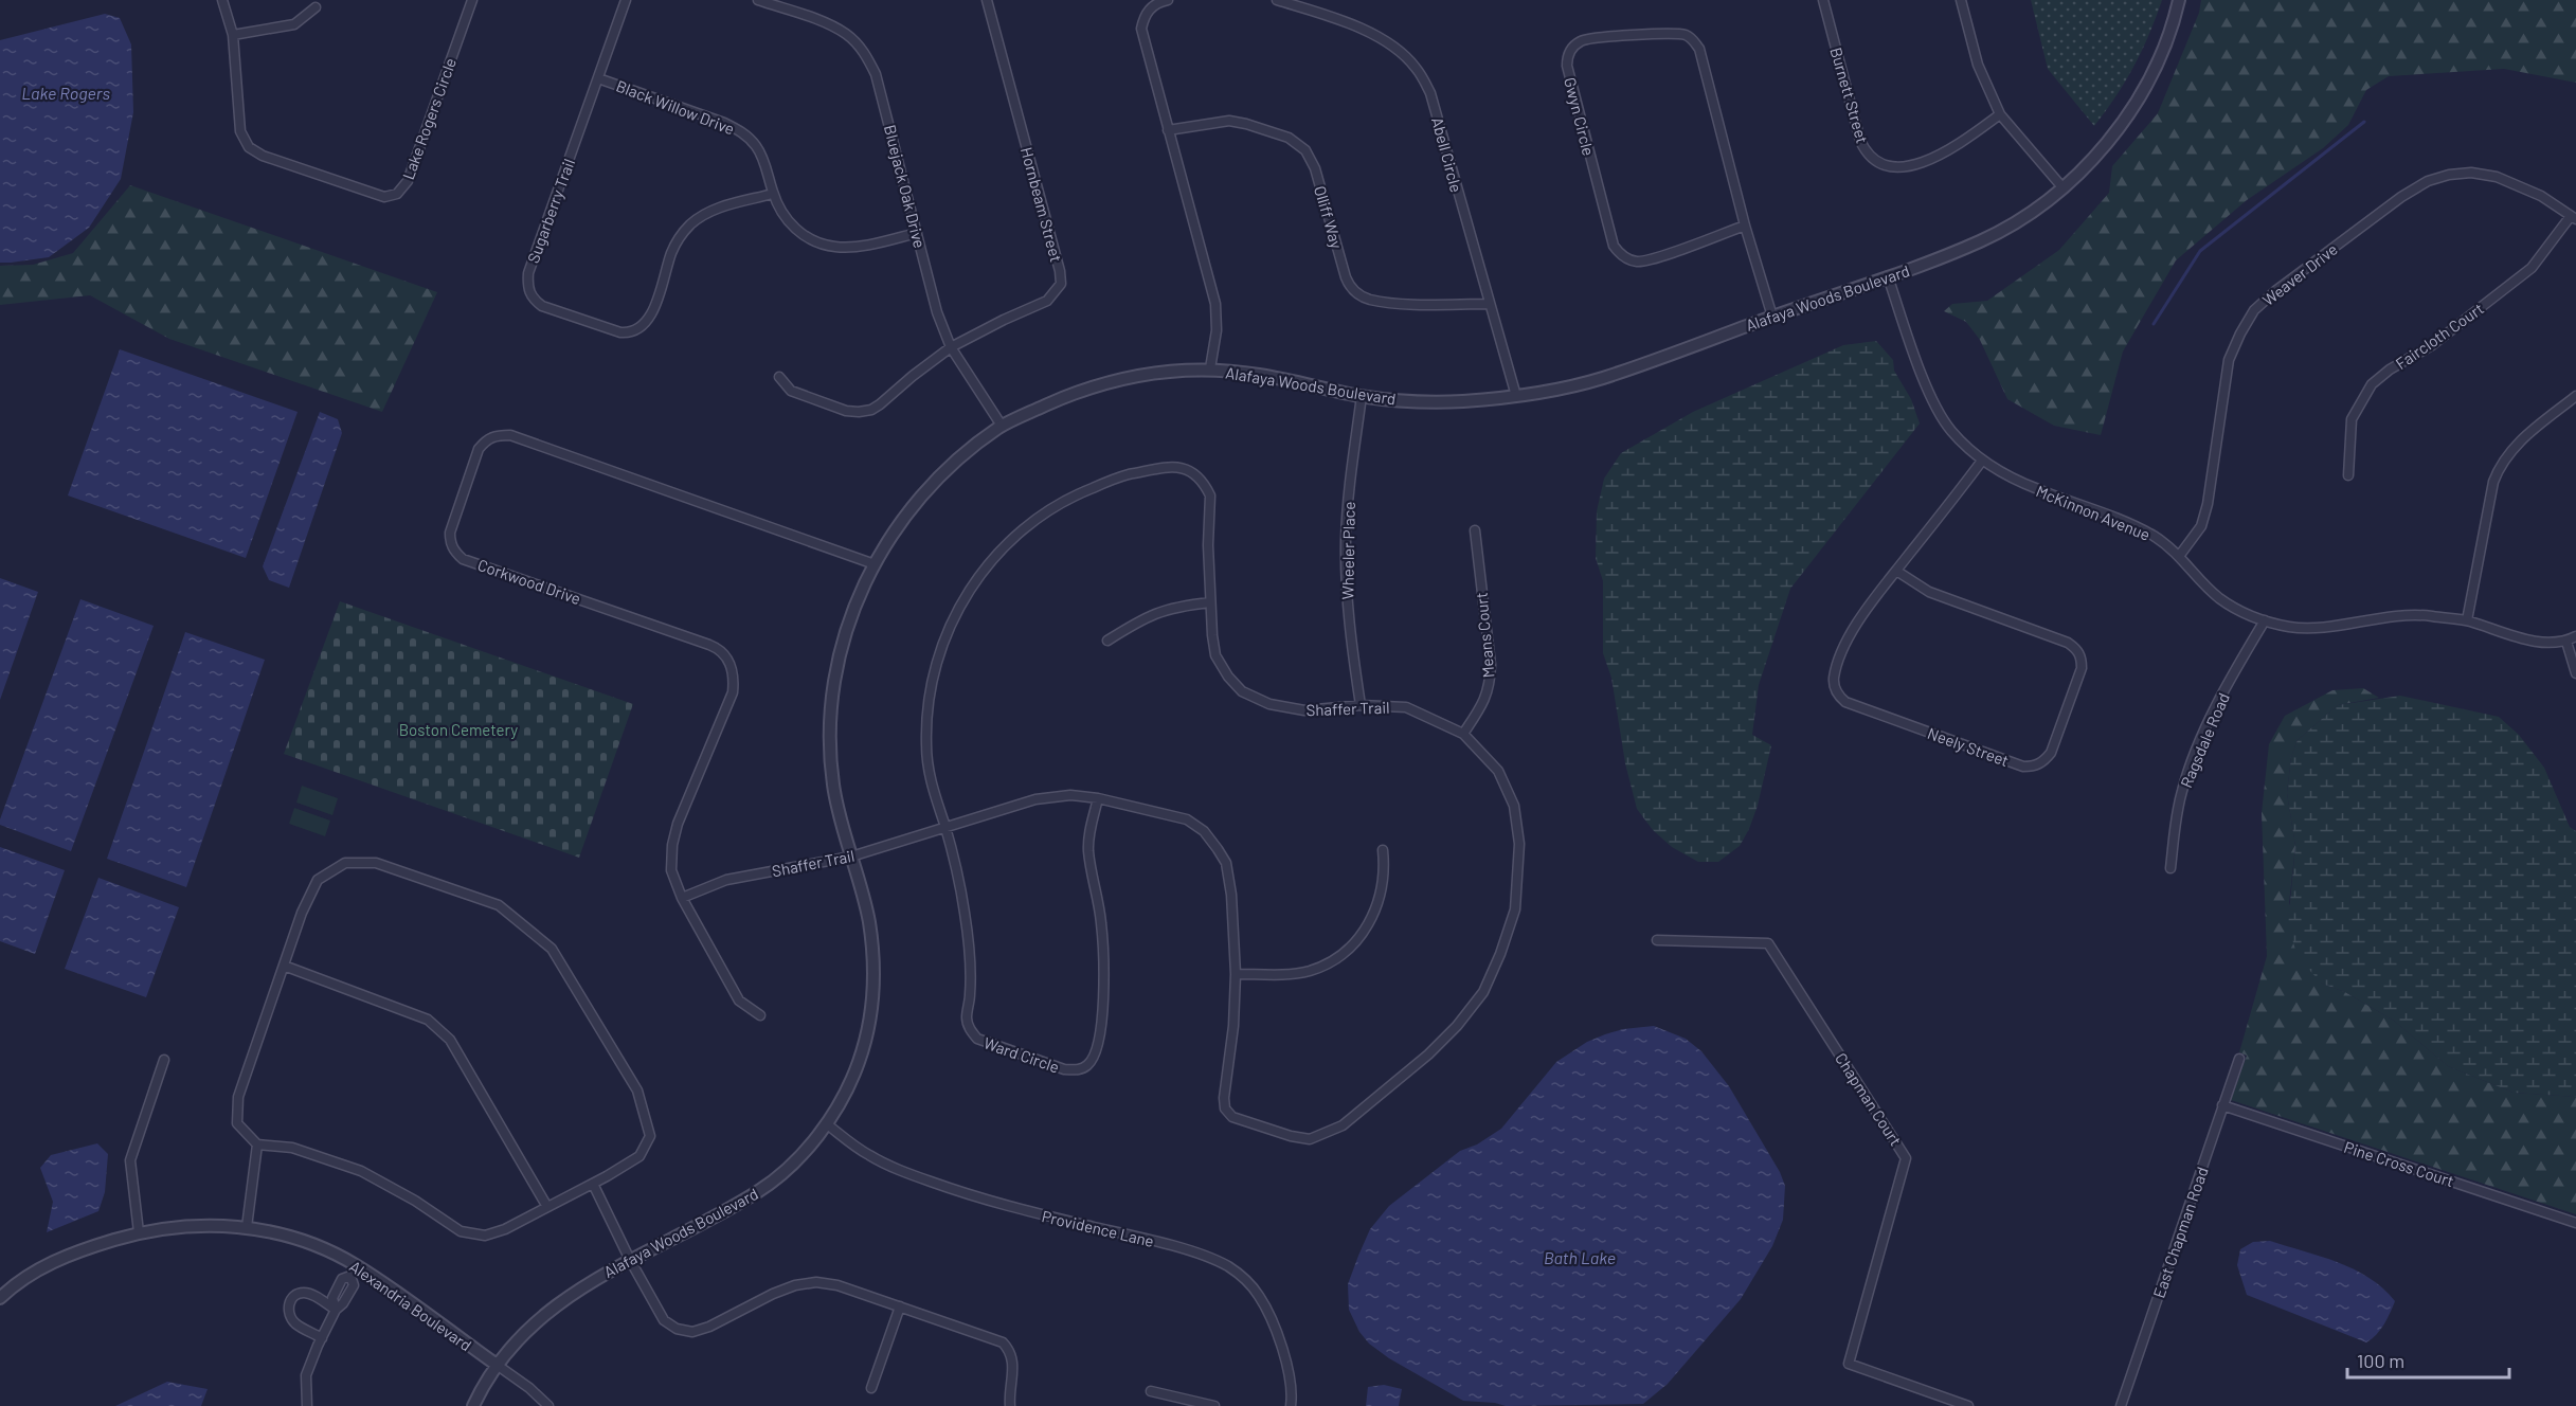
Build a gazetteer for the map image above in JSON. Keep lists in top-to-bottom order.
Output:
{
  "streets": {
    "street": [
      "Burnett Street",
      "Black Willow Drive",
      "Gwyn Circle",
      "Lake Rogers Circle",
      "Abell Circle",
      "Bluejack Oak Drive",
      "Hornbeam Street",
      "Sugarberry Trail",
      "Olliff Way",
      "Weaver Drive",
      "Alafaya Woods Boulevard",
      "Faircloth Court",
      "McKinnon Avenue",
      "Wheeler Place",
      "Corkwood Drive",
      "Means Court",
      "Shaffer Trail",
      "Ragsdale Road",
      "Neely Street",
      "Ward Circle",
      "Chapman Court",
      "Pine Cross Court",
      "Providence Lane",
      "East Chapman Road",
      "Alexandria Boulevard"
    ]
  },
  "crossings": [
    ["Black Willow Drive", "Bluejack Oak Drive"],
    ["Black Willow Drive", "Sugarberry Trail"],
    ["Gwyn Circle", "Alafaya Woods Boulevard"],
    ["Abell Circle", "Olliff Way"],
    ["Abell Circle", "Alafaya Woods Boulevard"],
    ["Bluejack Oak Drive", "Hornbeam Street"],
    ["Bluejack Oak Drive", "Alafaya Woods Boulevard"],
    ["Weaver Drive", "Faircloth Court"],
    ["Weaver Drive", "McKinnon Avenue"],
    ["Alafaya Woods Boulevard", "McKinnon Avenue"],
    ["Alafaya Woods Boulevard", "Wheeler Place"],
    ["Alafaya Woods Boulevard", "Corkwood Drive"],
    ["Alafaya Woods Boulevard", "Shaffer Trail"],
    ["Alafaya Woods Boulevard", "Providence Lane"],
    ["Alafaya Woods Boulevard", "Alexandria Boulevard"],
    ["McKinnon Avenue", "Ragsdale Road"],
    ["McKinnon Avenue", "Neely Street"],
    ["Wheeler Place", "Shaffer Trail"],
    ["Corkwood Drive", "Shaffer Trail"],
    ["Means Court", "Shaffer Trail"],
    ["Shaffer Trail", "Ward Circle"],
    ["Pine Cross Court", "East Chapman Road"]
  ],
  "water": ["Lake Rogers", "Bath Lake"],
  "parks": ["Boston Cemetery"],
  "scale_bar": "100 m"
}
